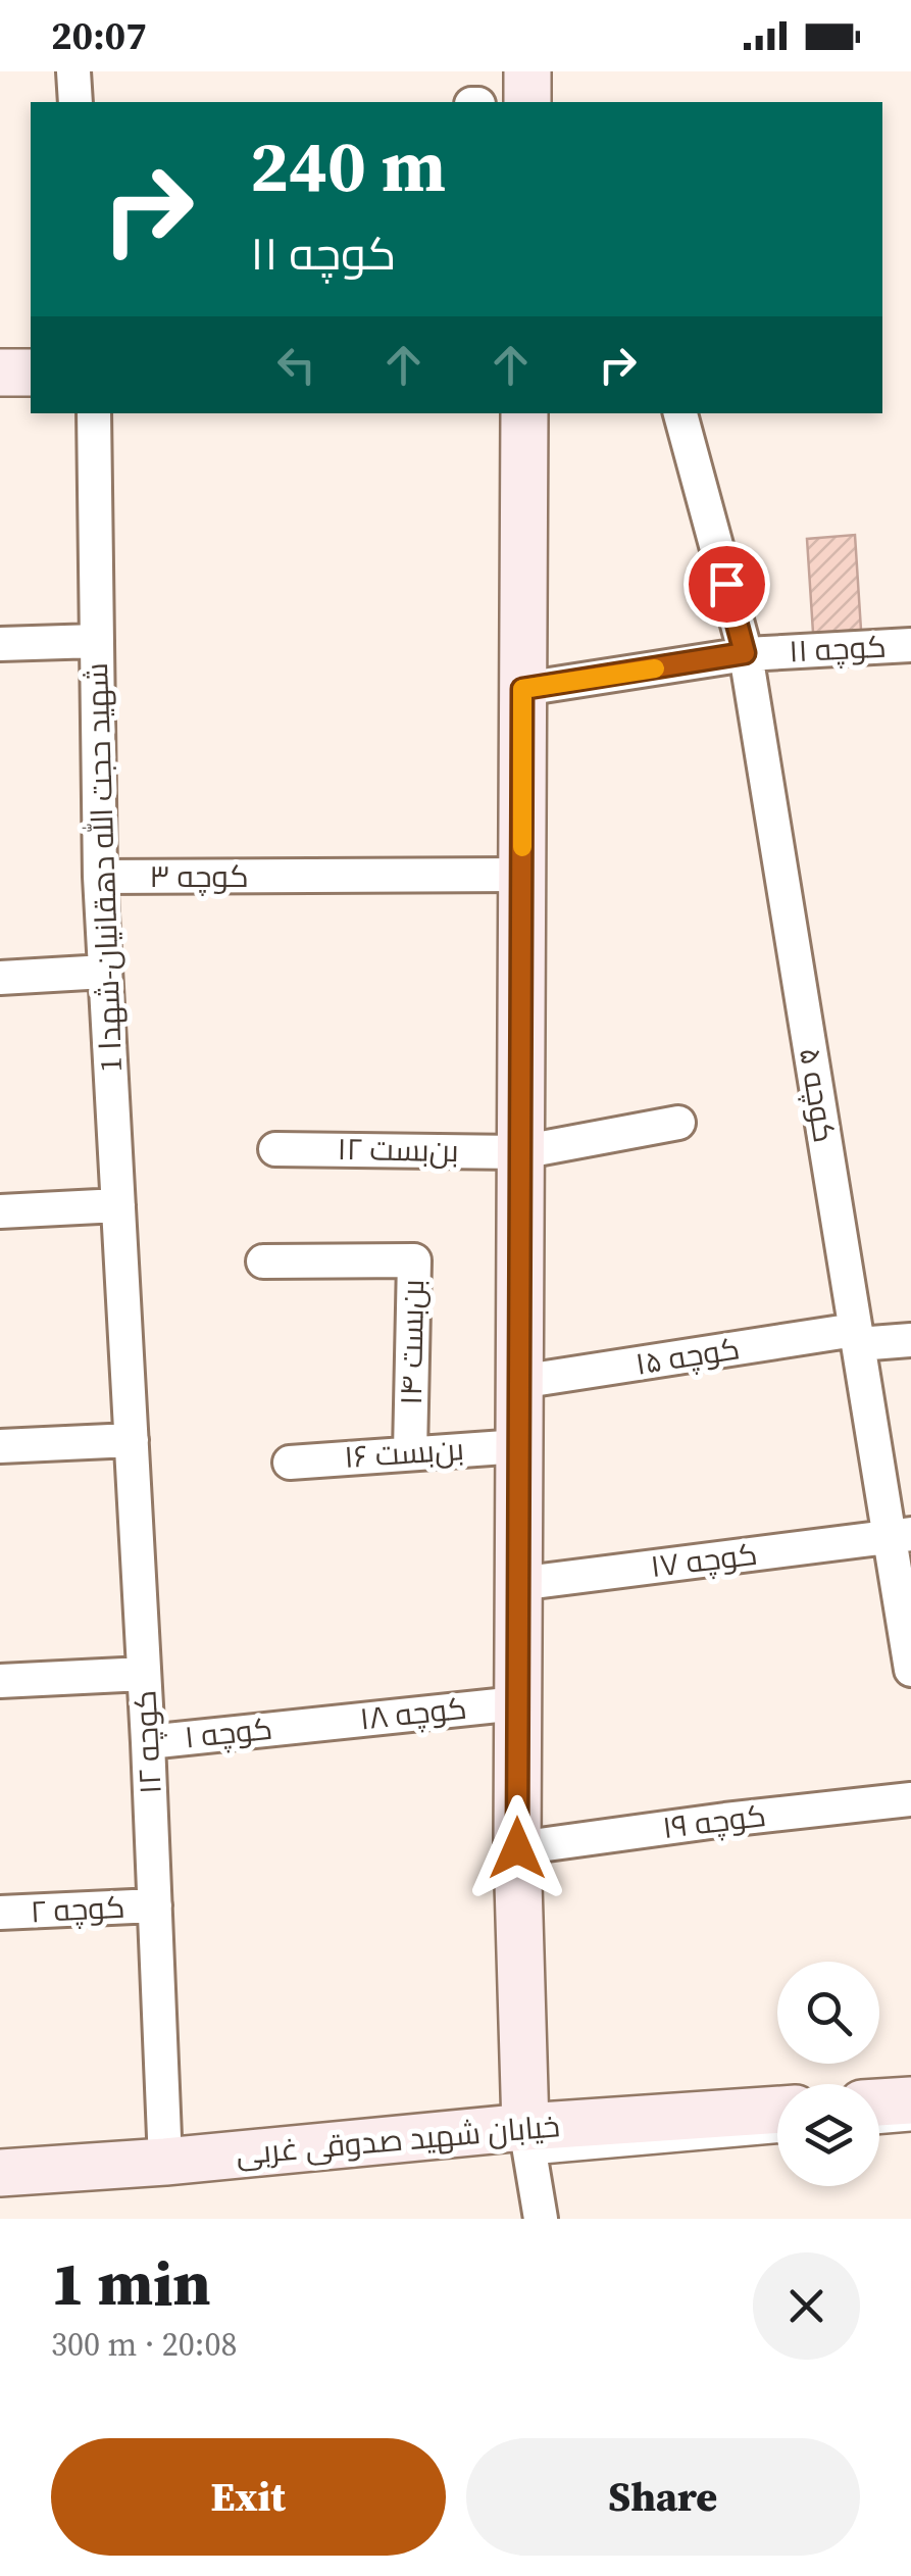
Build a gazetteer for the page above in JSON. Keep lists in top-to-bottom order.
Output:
{
  "streets": {
    "street": [
      "کوچه ۱۱",
      "شهید حجت الله دهقانیان-شهدا 1",
      "کوچه ۳",
      "کوچه ۵",
      "بن‌بست ۱۲",
      "بن‌بست ۱۴",
      "کوچه ۱۵",
      "بن‌بست ۱۶",
      "کوچه ۱۷",
      "کوچه ۱۸",
      "کوچه ۱",
      "کوچه ۱۲",
      "کوچه ۱۹",
      "کوچه ۲",
      "خیابان شهید صدوقی غربی"
    ]
  },
  "crossings": [
    ["کوچه ۱۱", "کوچه ۵"],
    ["شهید حجت الله دهقانیان-شهدا 1", "کوچه ۳"],
    ["شهید حجت الله دهقانیان-شهدا 1", "کوچه ۱۲"],
    ["کوچه ۵", "کوچه ۱۵"],
    ["کوچه ۵", "کوچه ۱۷"],
    ["بن‌بست ۱۴", "بن‌بست ۱۶"],
    ["کوچه ۱۸", "کوچه ۱"],
    ["کوچه ۱", "کوچه ۱۲"],
    ["کوچه ۱۲", "کوچه ۲"],
    ["کوچه ۱۲", "خیابان شهید صدوقی غربی"]
  ],
  "page": {
    "status": "20:07",
    "turn": ["240 m", "کوچه ۱۱"],
    "heading": ["1 min", "300 m · 20:08"],
    "buttons": ["Exit", "Share"]
  }
}
